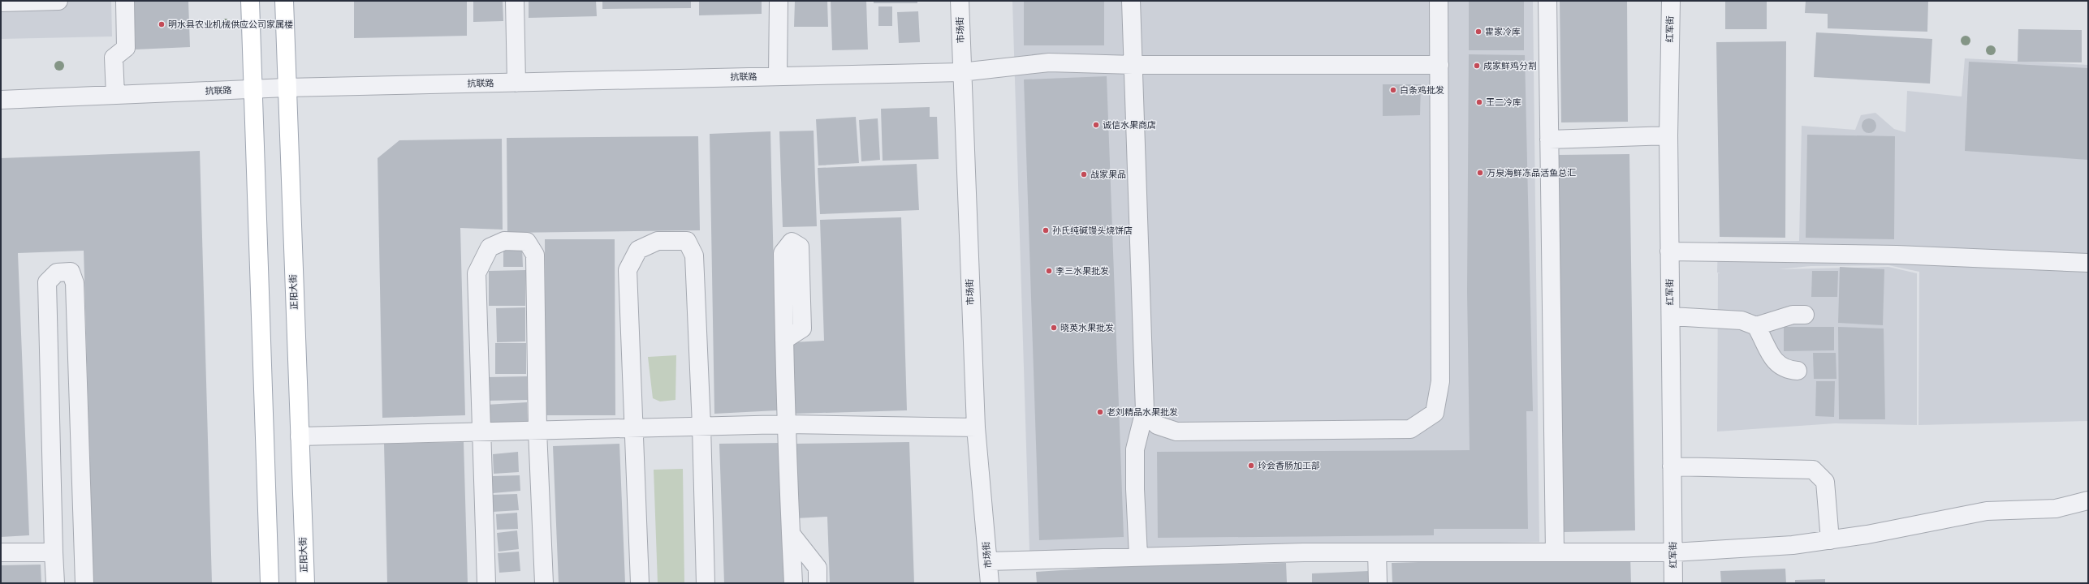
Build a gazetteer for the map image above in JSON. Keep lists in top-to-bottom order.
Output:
{
  "streets": {
    "main road": ["正阳大街"],
    "street": ["红军街", "市场街", "抗联路"]
  },
  "crossings": [
    ["市场街", "抗联路"],
    ["抗联路", "正阳大街"]
  ],
  "places": [
    "明水县农业机械供应公司家属楼",
    "霍家冷库",
    "成家鲜鸡分割",
    "白条鸡批发",
    "王二冷库",
    "诚信水果商店",
    "万泉海鲜冻品活鱼总汇",
    "战家果品",
    "孙氏纯碱馒头烧饼店",
    "李三水果批发",
    "晓英水果批发",
    "老刘精品水果批发",
    "玲会香肠加工部"
  ]
}
